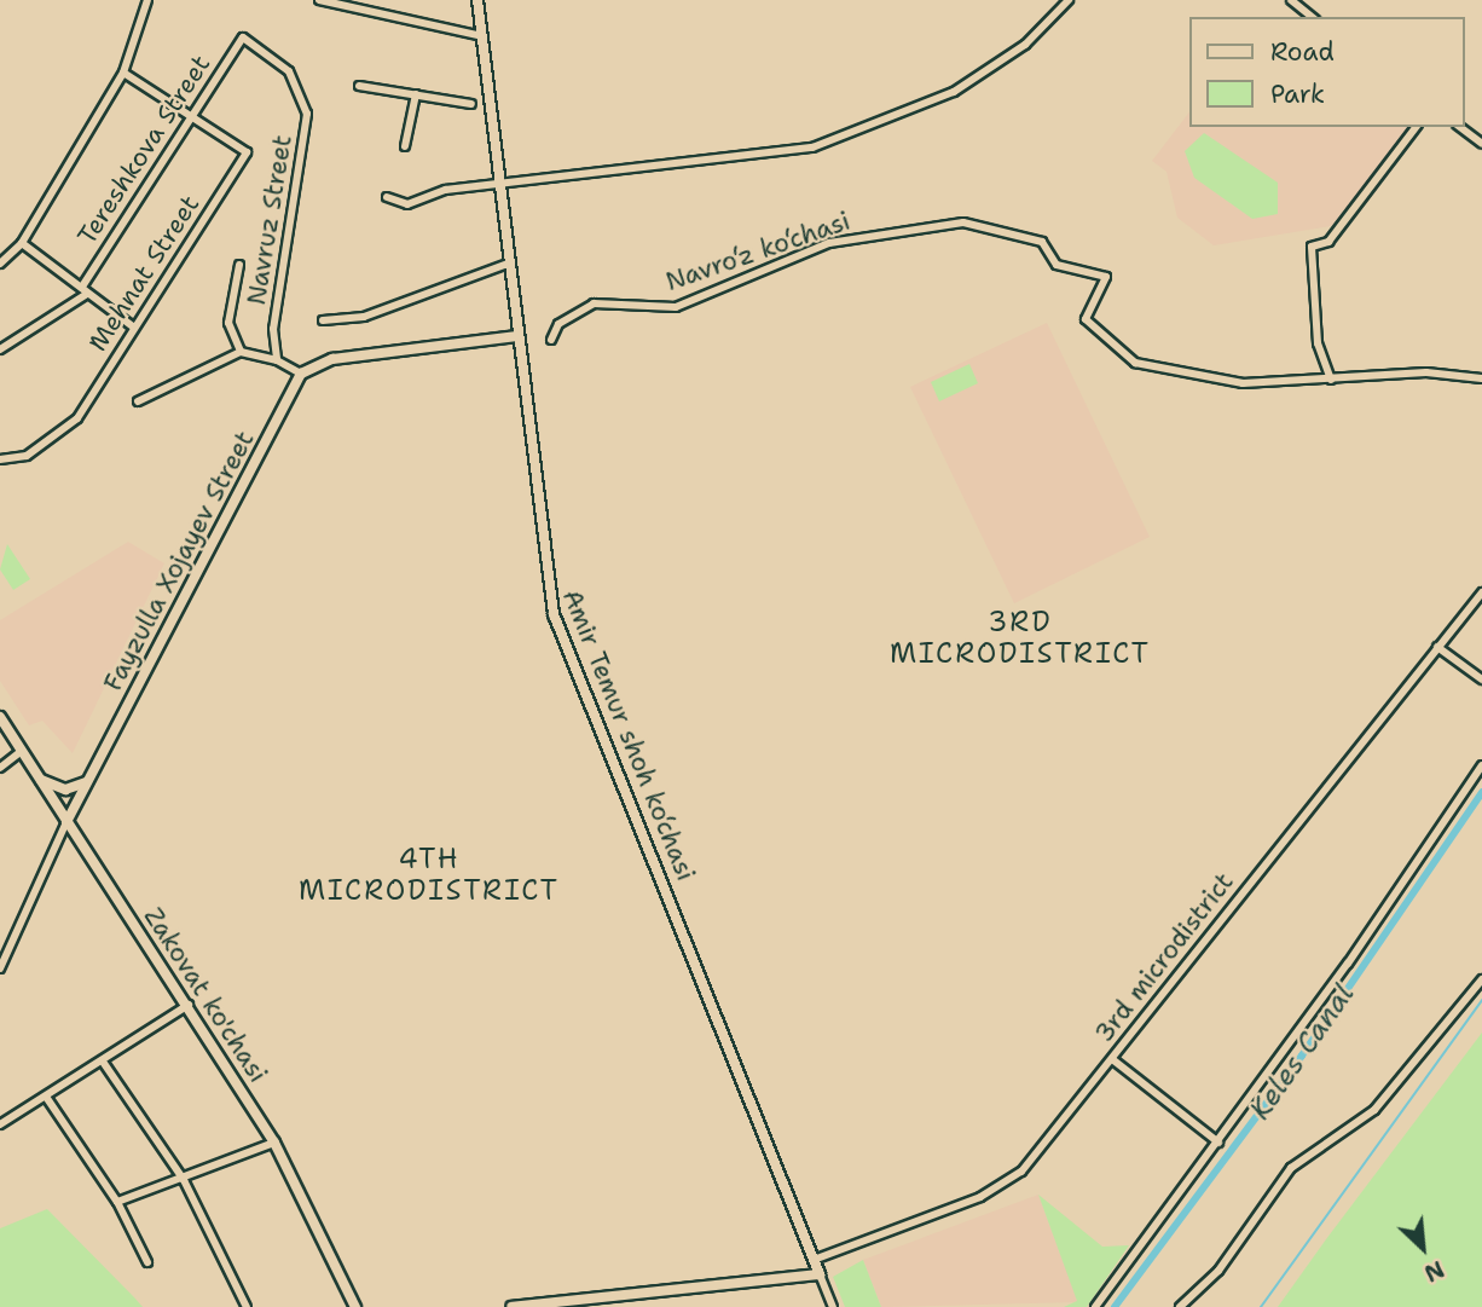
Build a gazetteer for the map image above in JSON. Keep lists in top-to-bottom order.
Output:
{
  "streets": {
    "main road": ["Fayzulla Xojayev Street", "Amir Temur shoh ko‘chasi", "Zakovat ko'chasi"],
    "street": [
      "Tereshkova Street",
      "Navruz Street",
      "Navro‘z ko‘chasi",
      "Mehnat Street",
      "3rd microdistrict"
    ]
  },
  "crossings": [
    ["Tereshkova Street", "Navruz Street"],
    ["Tereshkova Street", "Mehnat Street"],
    ["Fayzulla Xojayev Street", "Zakovat ko'chasi"],
    ["Amir Temur shoh ko‘chasi", "3rd microdistrict"]
  ],
  "districts": ["3RD MICRODISTRICT", "4TH MICRODISTRICT"],
  "water": ["Keles Canal"],
  "legend": ["Road", "Park"],
  "north": "bottom right"
}
